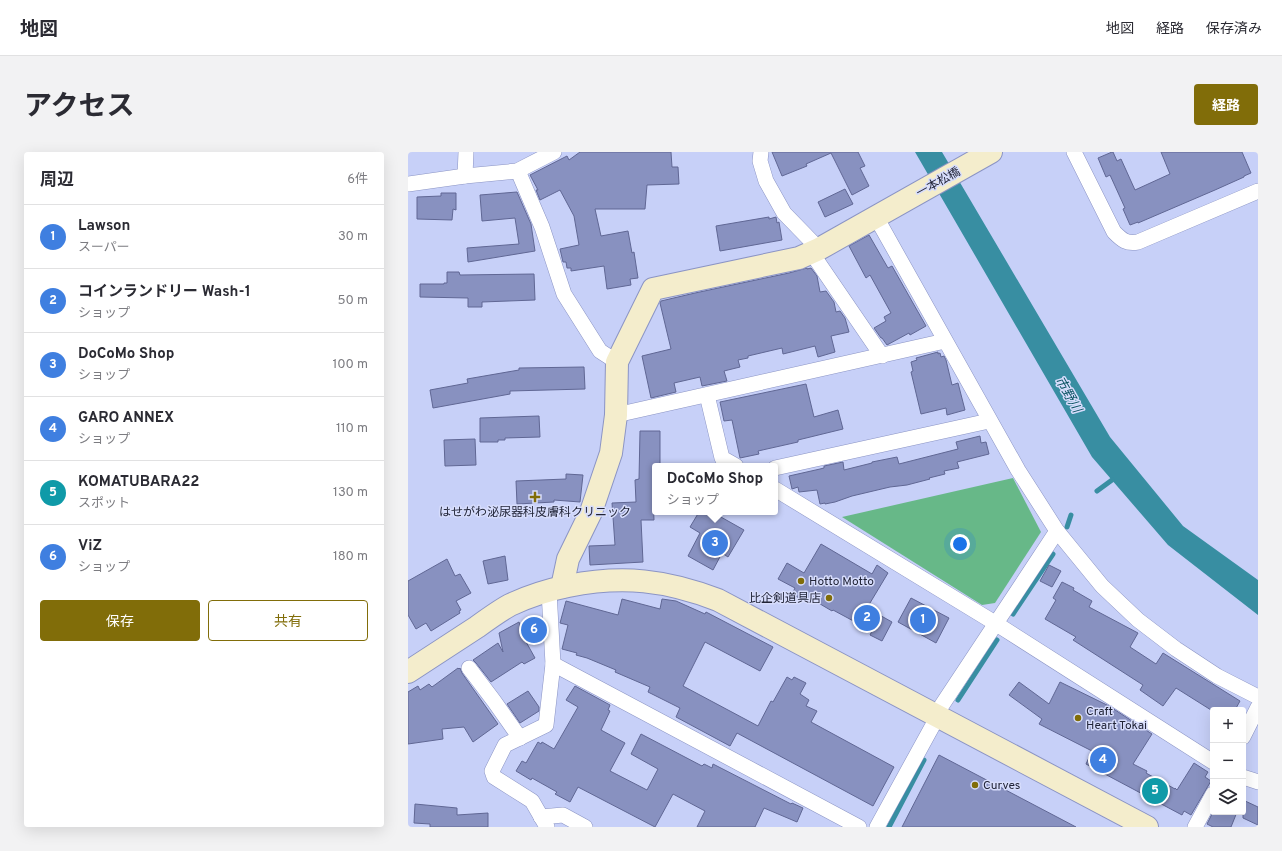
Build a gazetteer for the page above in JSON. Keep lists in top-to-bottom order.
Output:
{
  "streets": {
    "street": ["一本松橋"]
  },
  "water": ["市野川"],
  "places": {
    "health": ["はせがわ泌尿器科皮膚科クリニック"],
    "other": [
      "Hotto Motto",
      "比企剣道具店",
      "Craft Heart Tokai",
      "Curves"
    ]
  },
  "page": {
    "header": "地図",
    "nav": ["地図", "経路", "保存済み"],
    "title": "アクセス",
    "buttons": [
      "経路",
      ["保存", "共有"]
    ],
    "heading": ["周辺", "6件"],
    "list": [
      {
        "mark": "1",
        "name": "Lawson",
        "note": "スーパー",
        "value": "30 m"
      },
      {
        "mark": "2",
        "name": "コインランドリー Wash-1",
        "note": "ショップ",
        "value": "50 m"
      },
      {
        "mark": "3",
        "name": "DoCoMo Shop",
        "note": "ショップ",
        "value": "100 m"
      },
      {
        "mark": "4",
        "name": "GARO ANNEX",
        "note": "ショップ",
        "value": "110 m"
      },
      {
        "mark": "5",
        "name": "KOMATUBARA22",
        "note": "スポット",
        "value": "130 m"
      },
      {
        "mark": "6",
        "name": "ViZ",
        "note": "ショップ",
        "value": "180 m"
      }
    ],
    "popup": ["DoCoMo Shop", "ショップ"],
    "pins": [
      "3",
      "2",
      "1",
      "6",
      "4",
      "5"
    ],
    "map_buttons": ["+", "−"]
  }
}
